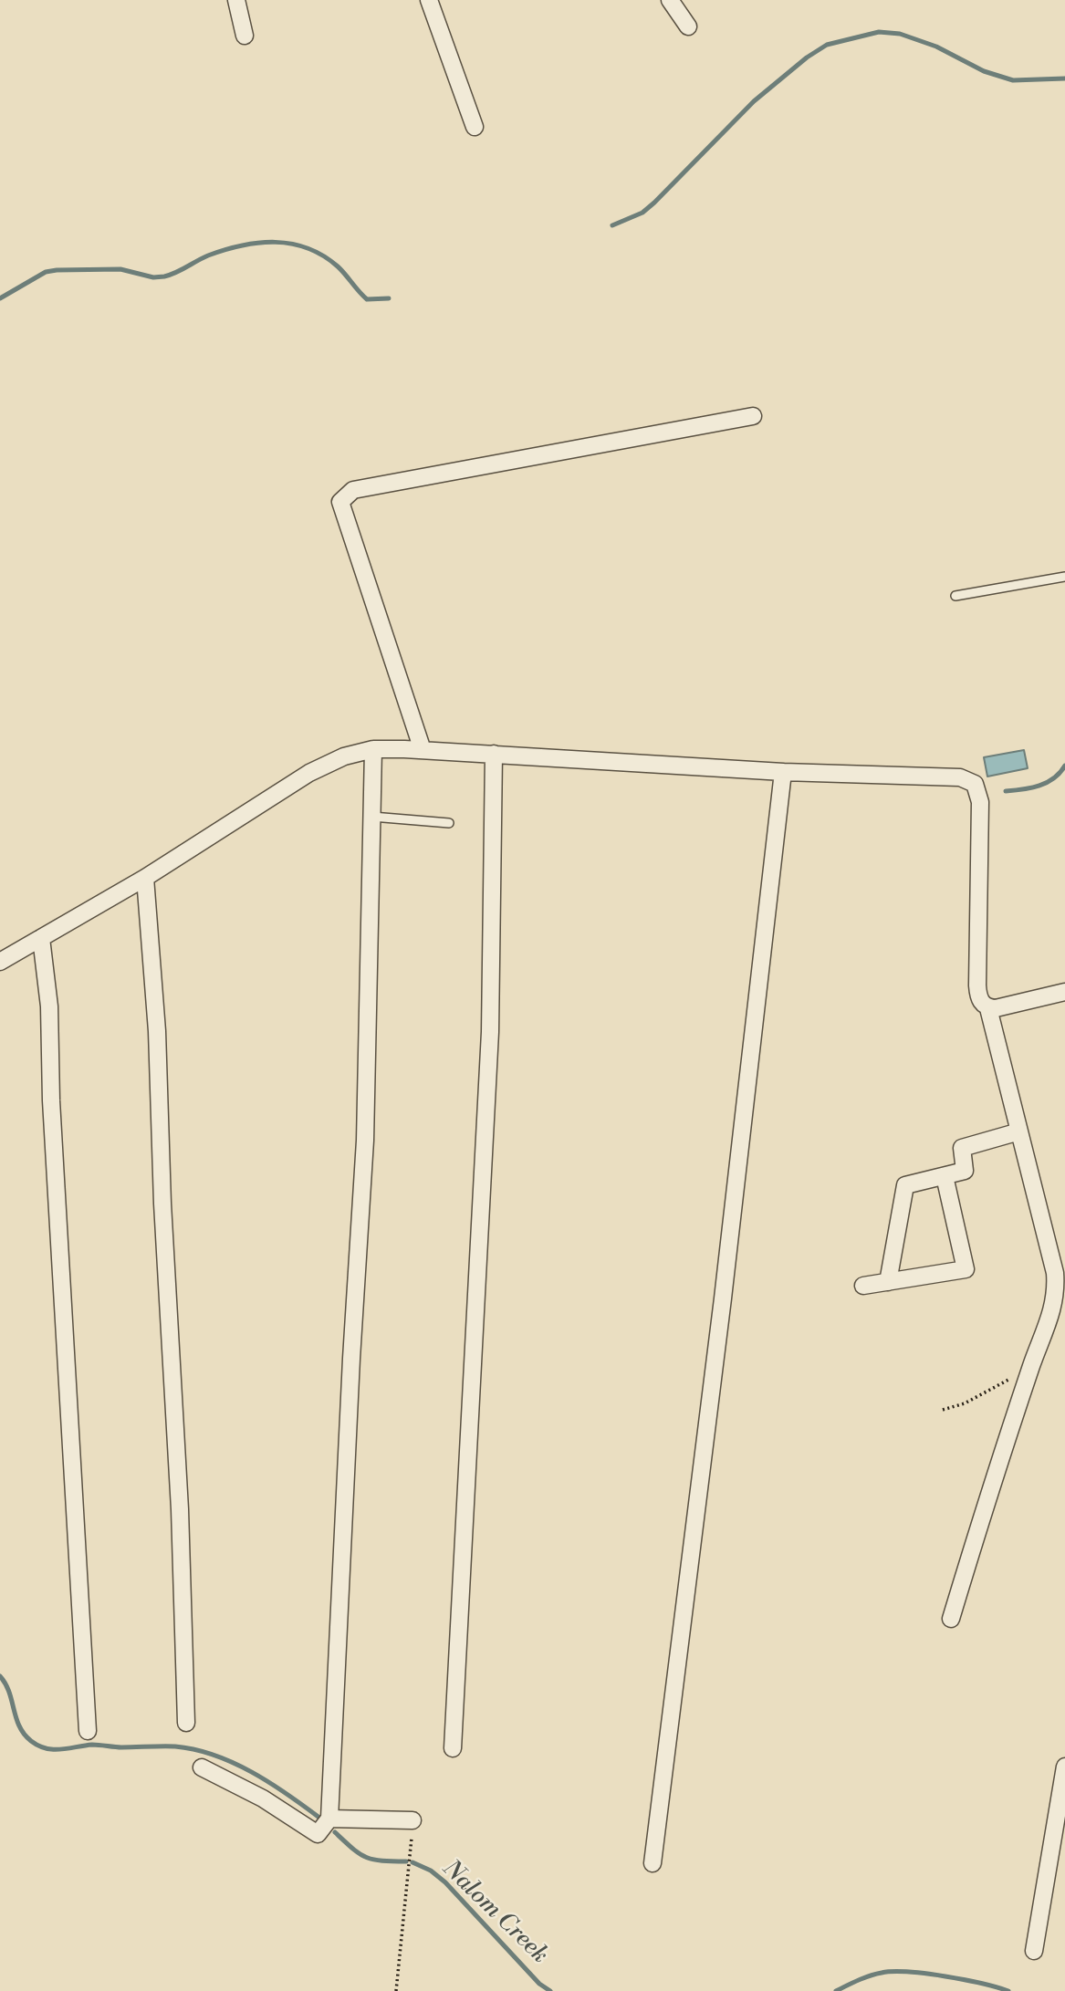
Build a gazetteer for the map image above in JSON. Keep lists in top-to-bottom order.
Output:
{
  "water": ["Nalom Creek"]
}
